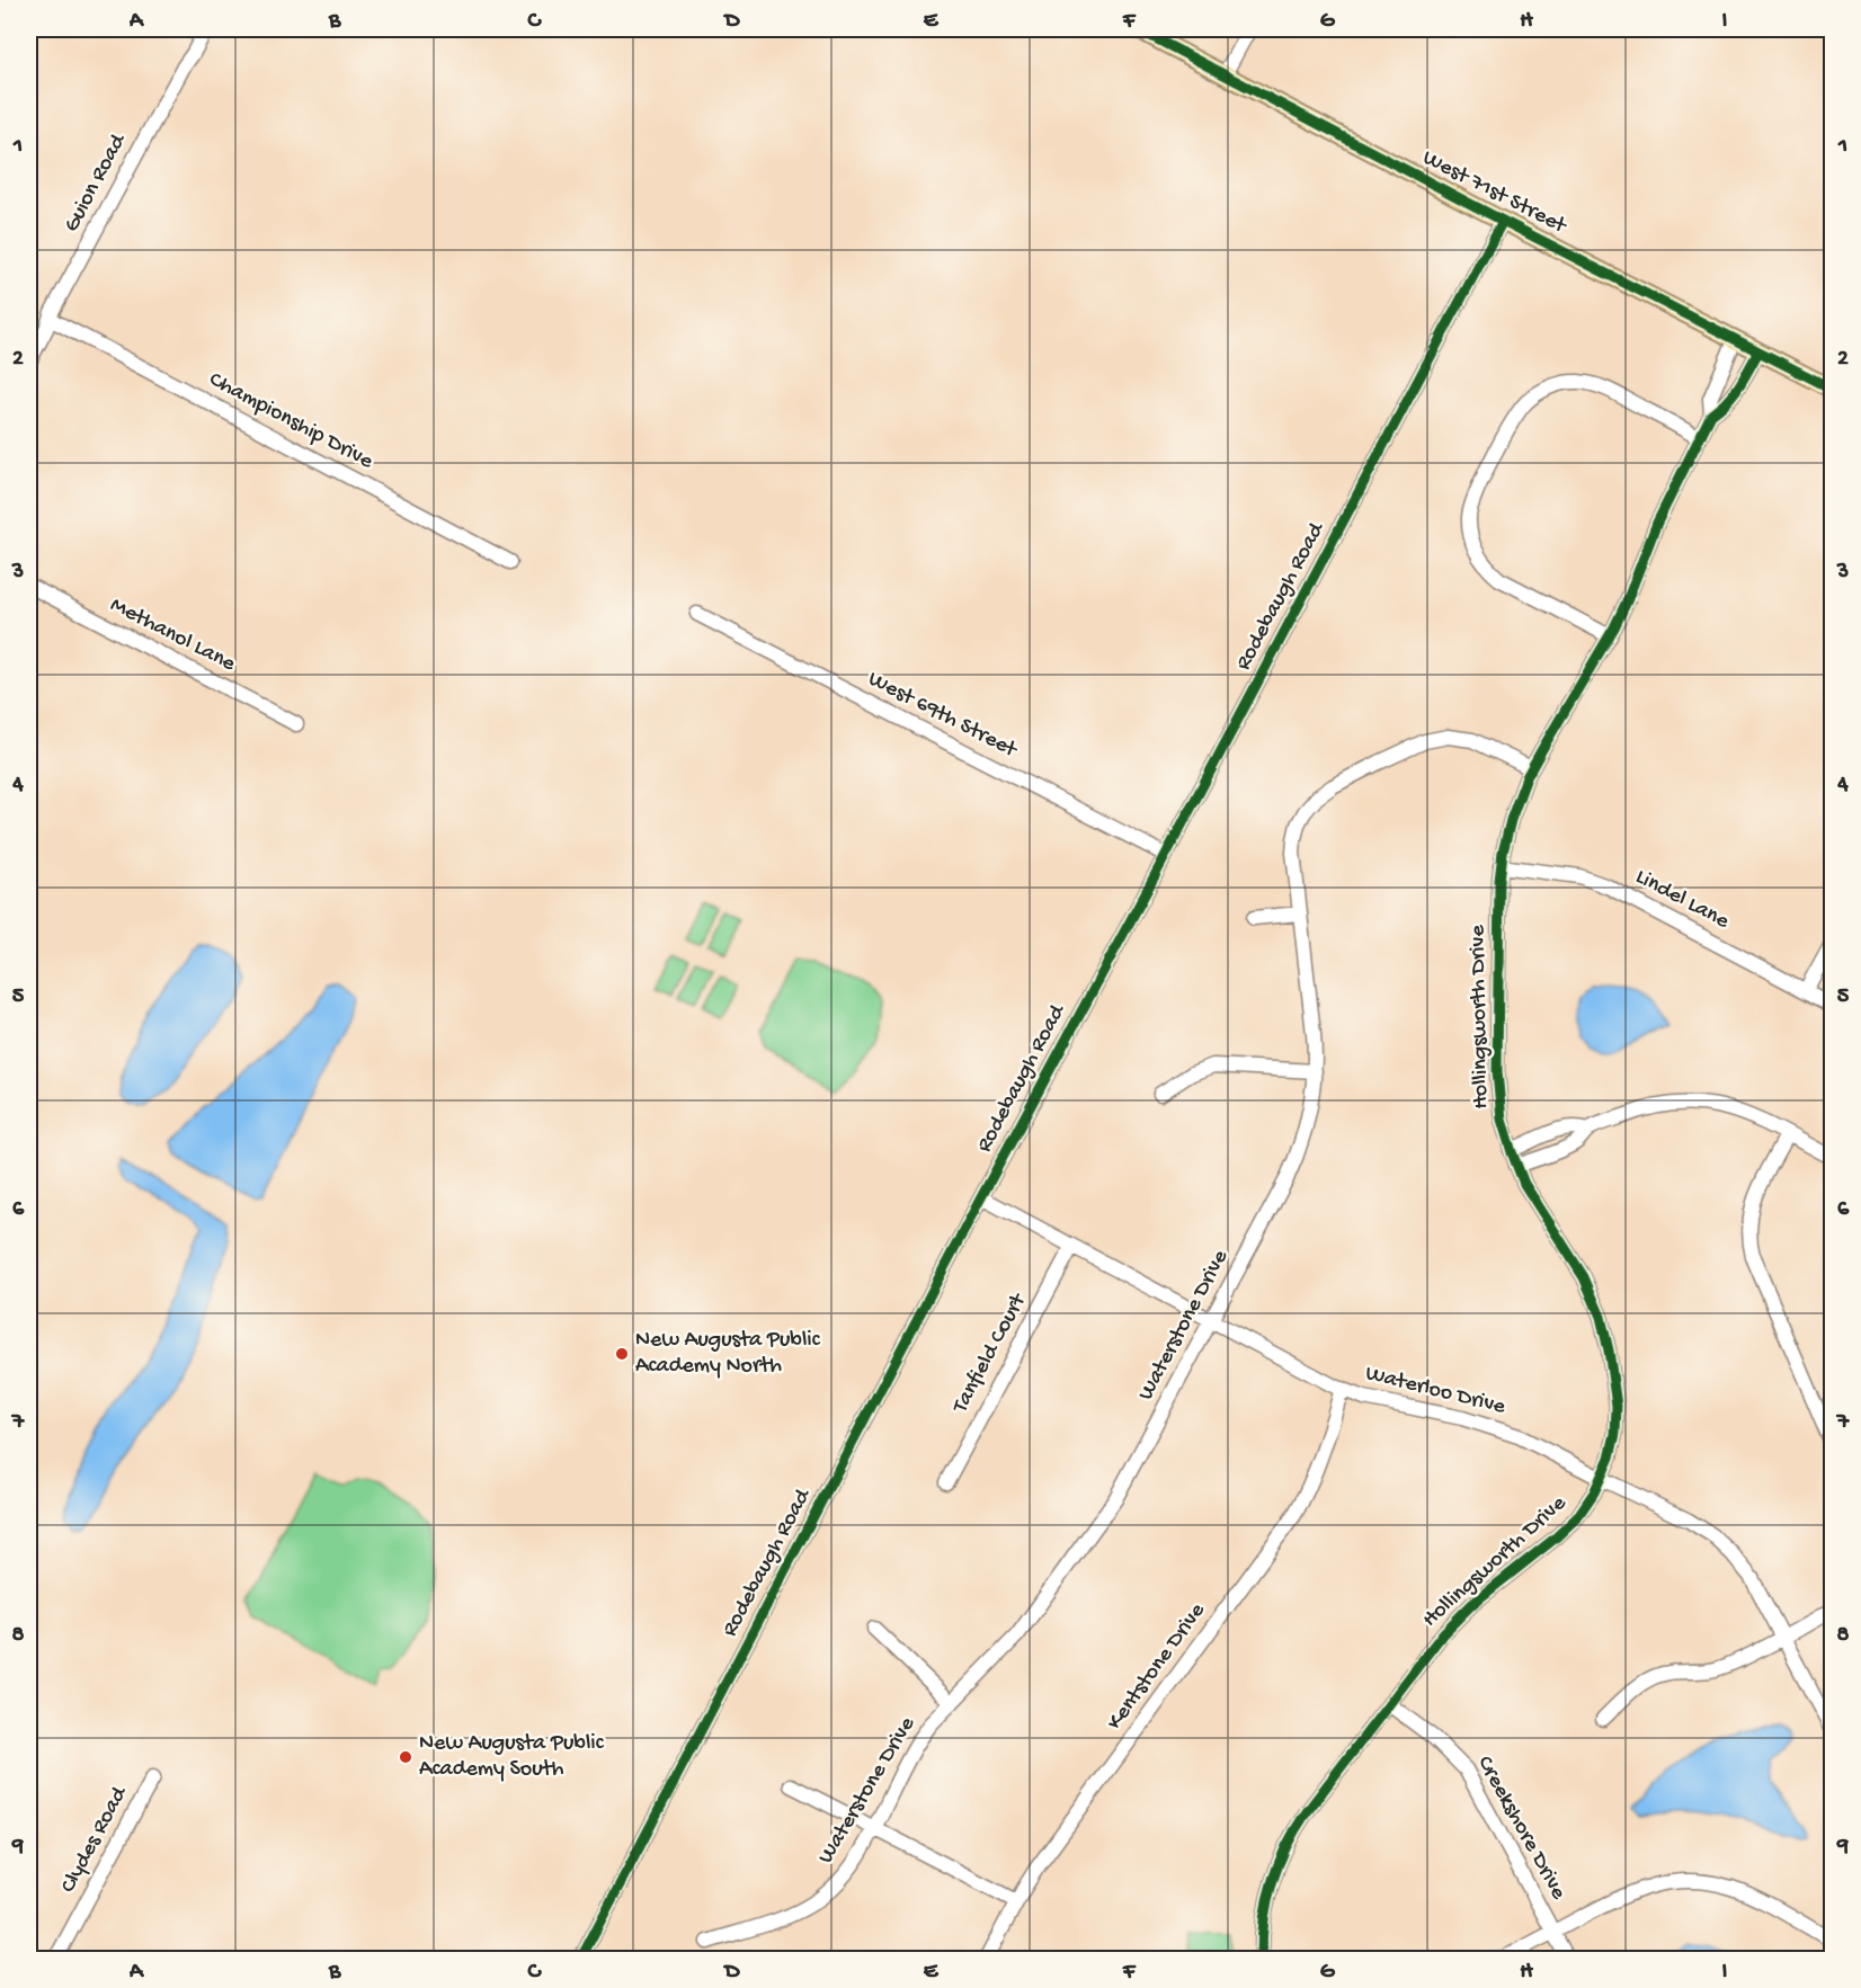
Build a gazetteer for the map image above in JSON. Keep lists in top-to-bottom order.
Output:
{
  "streets": {
    "main road": ["West 71st Street"],
    "street": [
      "Guion Road",
      "Championship Drive",
      "Rodebaugh Road",
      "Methanol Lane",
      "West 69th Street",
      "Lindel Lane",
      "Hollingsworth Drive",
      "Waterstone Drive",
      "Tanfield Court",
      "Waterloo Drive",
      "Kentstone Drive",
      "Creekshore Drive",
      "Clydes Road"
    ]
  },
  "crossings": [
    ["Guion Road", "Championship Drive"],
    ["West 71st Street", "Rodebaugh Road"],
    ["West 71st Street", "Hollingsworth Drive"],
    ["Rodebaugh Road", "West 69th Street"],
    ["Rodebaugh Road", "Waterloo Drive"],
    ["Lindel Lane", "Hollingsworth Drive"],
    ["Hollingsworth Drive", "Waterstone Drive"],
    ["Hollingsworth Drive", "Waterloo Drive"],
    ["Hollingsworth Drive", "Creekshore Drive"],
    ["Waterstone Drive", "Waterloo Drive"],
    ["Tanfield Court", "Waterloo Drive"],
    ["Waterloo Drive", "Kentstone Drive"]
  ],
  "places": ["New Augusta Public Academy North", "New Augusta Public Academy South"],
  "grid": {
    "columns": [
      "A",
      "B",
      "C",
      "D",
      "E",
      "F",
      "G",
      "H",
      "I"
    ],
    "rows": [
      "1",
      "2",
      "3",
      "4",
      "5",
      "6",
      "7",
      "8",
      "9"
    ]
  }
}
